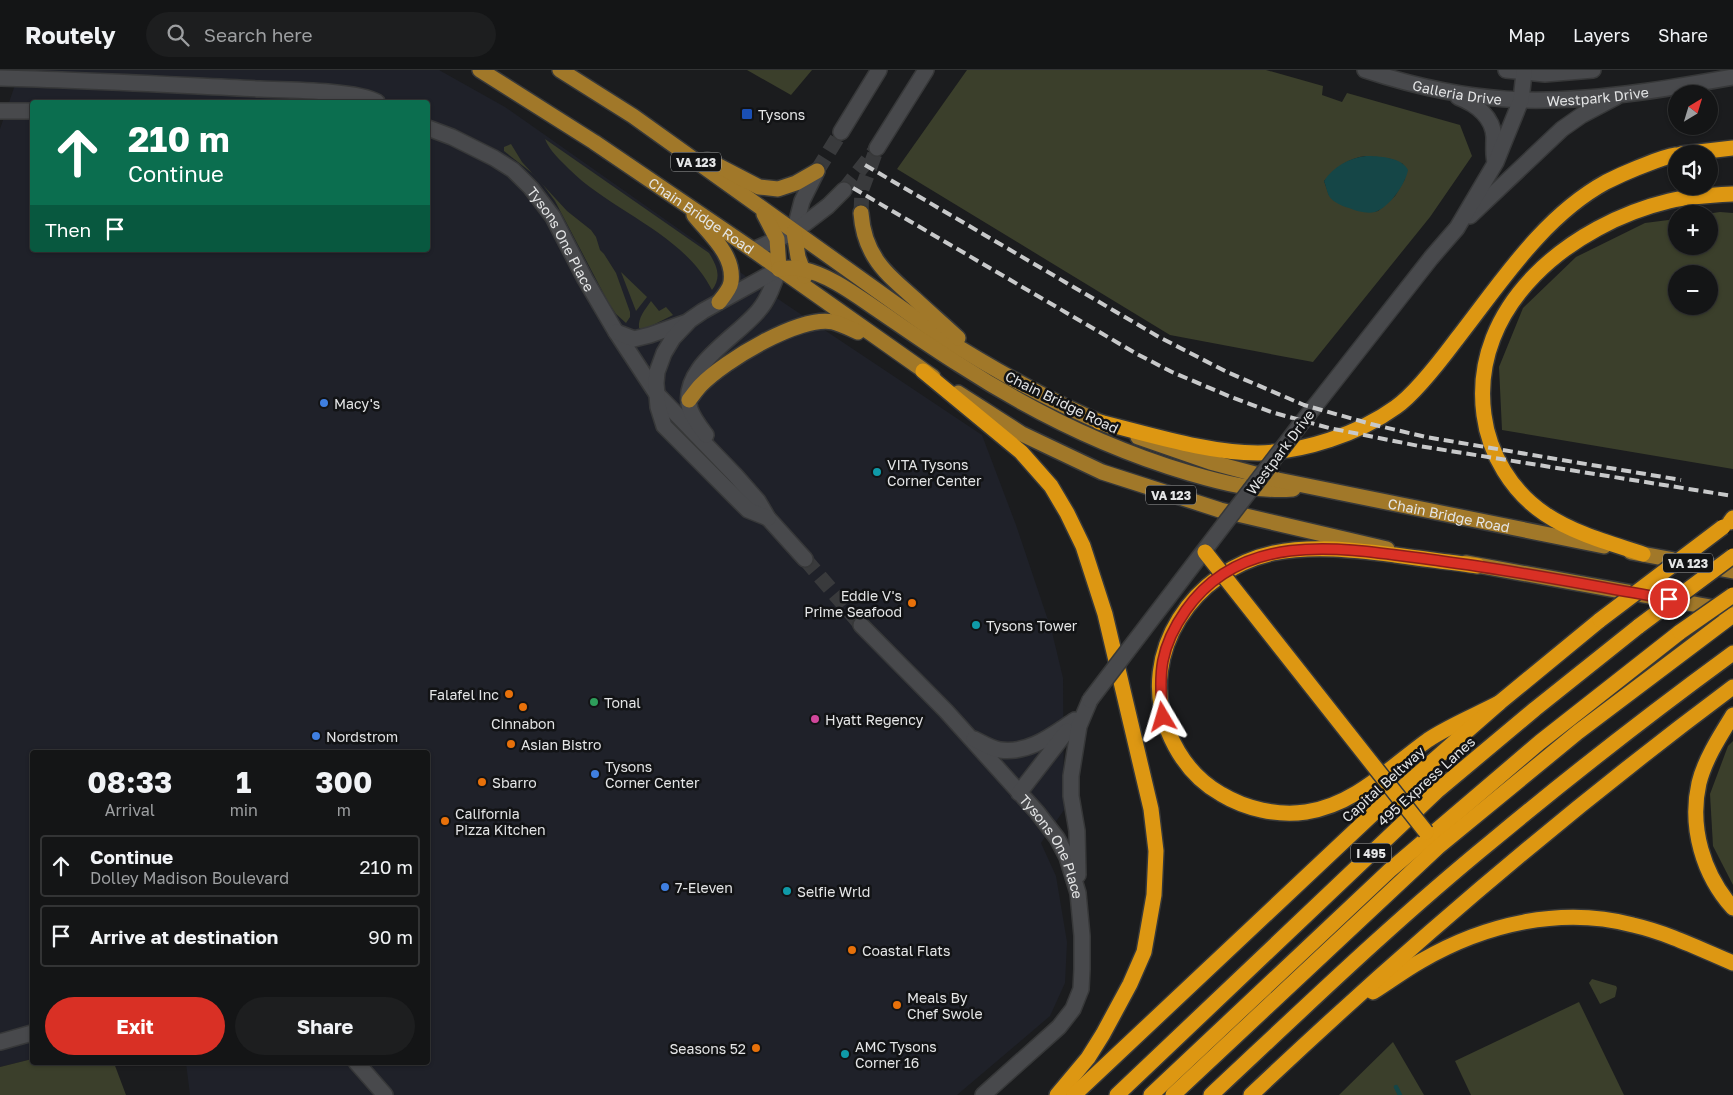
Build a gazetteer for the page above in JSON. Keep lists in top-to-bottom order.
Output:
{
  "streets": {
    "highway": ["495 Express Lanes", "Capital Beltway", "I 495"],
    "main road": ["VA 123", "Chain Bridge Road"],
    "street": ["Galleria Drive", "Westpark Drive", "Tysons One Place"]
  },
  "crossings": [
    ["Galleria Drive", "Westpark Drive"],
    ["Westpark Drive", "Tysons One Place"],
    ["VA 123", "Chain Bridge Road"]
  ],
  "places": {
    "transit": ["Tysons"],
    "other": [
      "Macy's",
      "VITA Tysons Corner Center",
      "Eddie V's Prime Seafood",
      "Tysons Tower",
      "Falafel Inc",
      "Tonal",
      "Cinnabon",
      "Hyatt Regency",
      "Nordstrom",
      "Asian Bistro",
      "Tysons Corner Center",
      "Sbarro",
      "California Pizza Kitchen",
      "7-Eleven",
      "Selfie Wrld",
      "Coastal Flats",
      "Meals By Chef Swole",
      "Seasons 52",
      "AMC Tysons Corner 16"
    ]
  },
  "north": "top right",
  "page": {
    "header": "Routely",
    "search": "Search here",
    "nav": ["Map", "Layers", "Share"],
    "map_buttons": ["+", "−"],
    "turn": ["210 m", "Continue"],
    "then": "Then",
    "eta": [
      "08:33",
      "Arrival",
      "1",
      "min",
      "300",
      "m"
    ],
    "list": [
      {
        "name": "Continue",
        "note": "Dolley Madison Boulevard",
        "value": "210 m"
      },
      {
        "name": "Arrive at destination",
        "value": "90 m"
      }
    ],
    "buttons": ["Exit", "Share"]
  }
}
